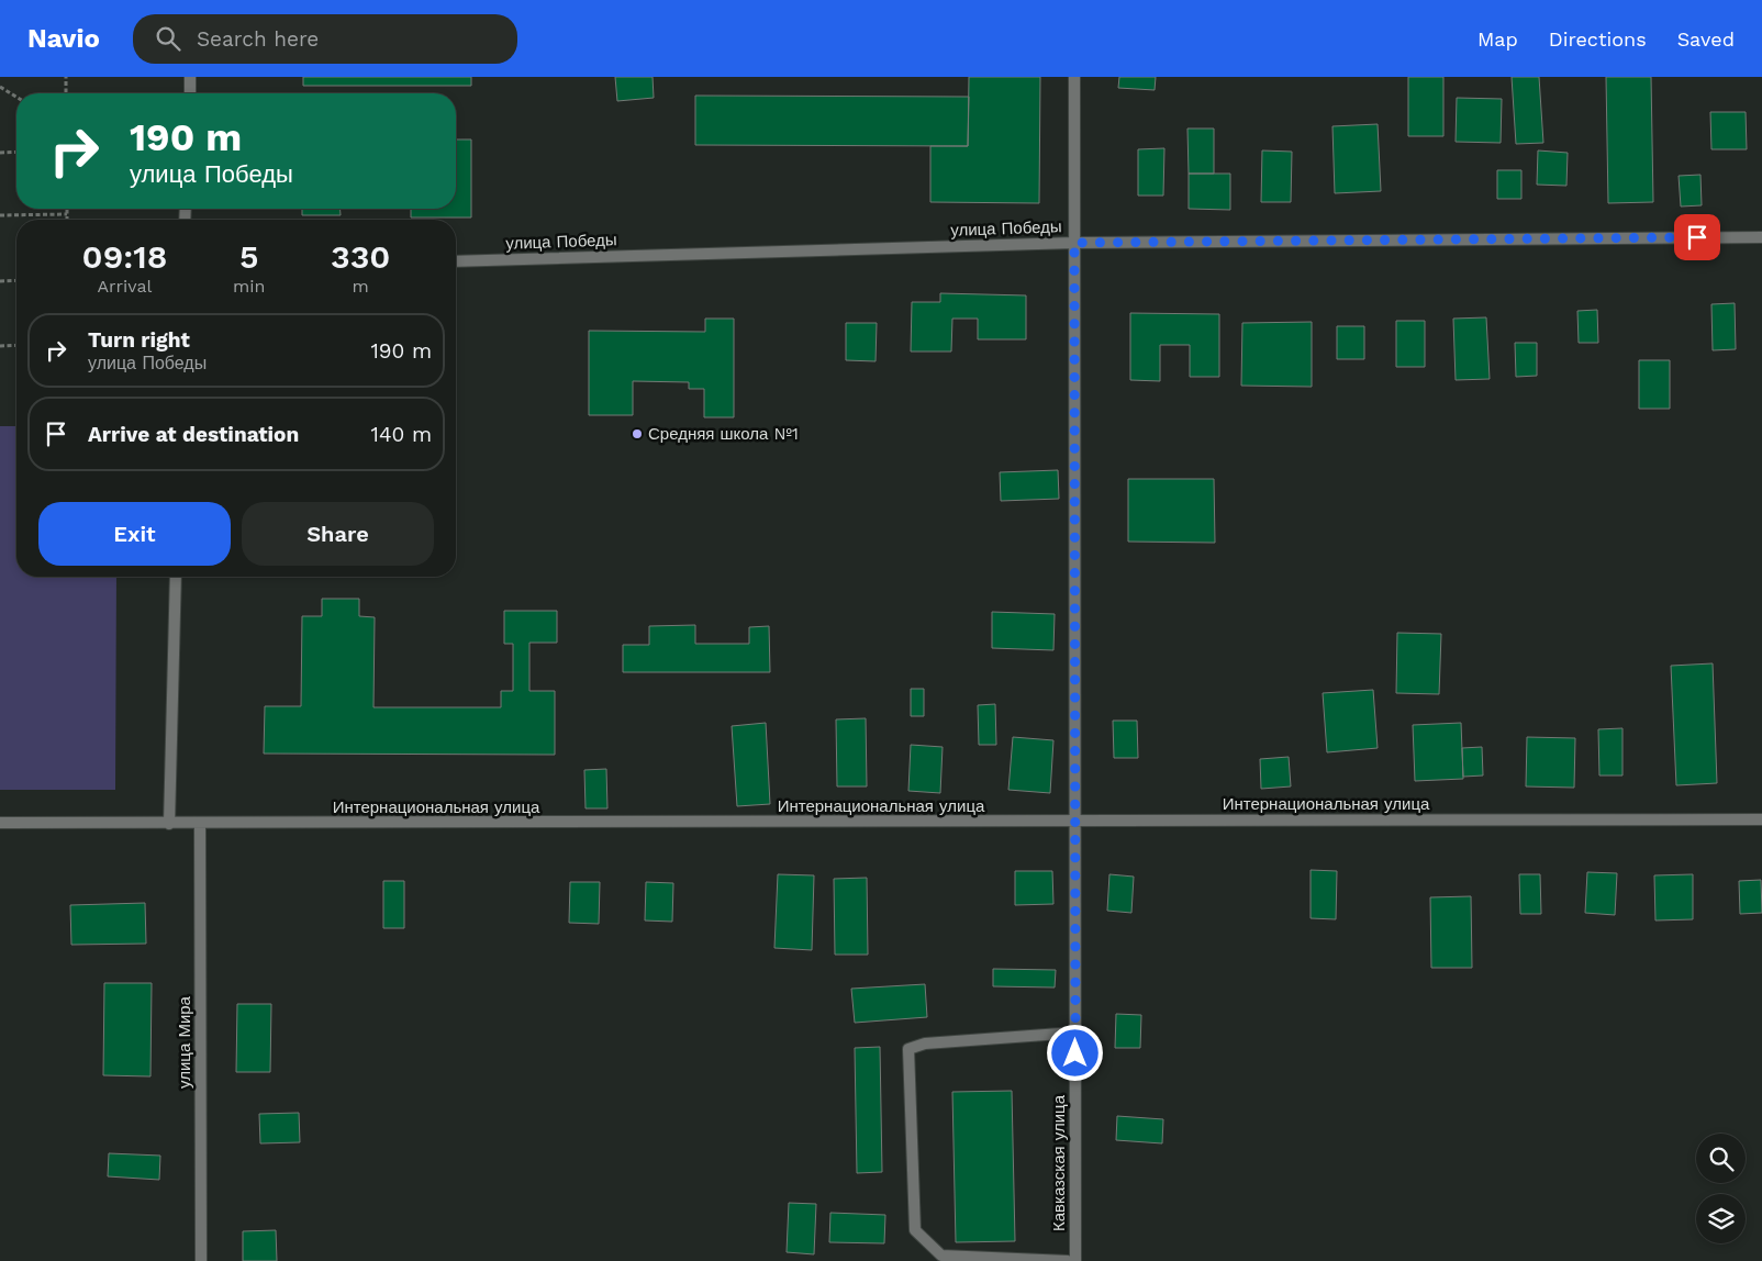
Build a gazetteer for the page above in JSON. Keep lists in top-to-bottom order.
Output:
{
  "streets": {
    "street": [
      "улица Победы",
      "Интернациональная улица",
      "улица Мира",
      "Кавказская улица"
    ]
  },
  "crossings": [
    ["улица Победы", "Кавказская улица"],
    ["Интернациональная улица", "улица Мира"],
    ["Интернациональная улица", "Кавказская улица"]
  ],
  "places": ["Средняя школа №1"],
  "page": {
    "header": "Navio",
    "search": "Search here",
    "nav": ["Map", "Directions", "Saved"],
    "turn": ["190 m", "улица Победы"],
    "eta": [
      "09:18",
      "Arrival",
      "5",
      "min",
      "330",
      "m"
    ],
    "list": [
      {
        "name": "Turn right",
        "note": "улица Победы",
        "value": "190 m"
      },
      {
        "name": "Arrive at destination",
        "value": "140 m"
      }
    ],
    "buttons": ["Exit", "Share"]
  }
}
